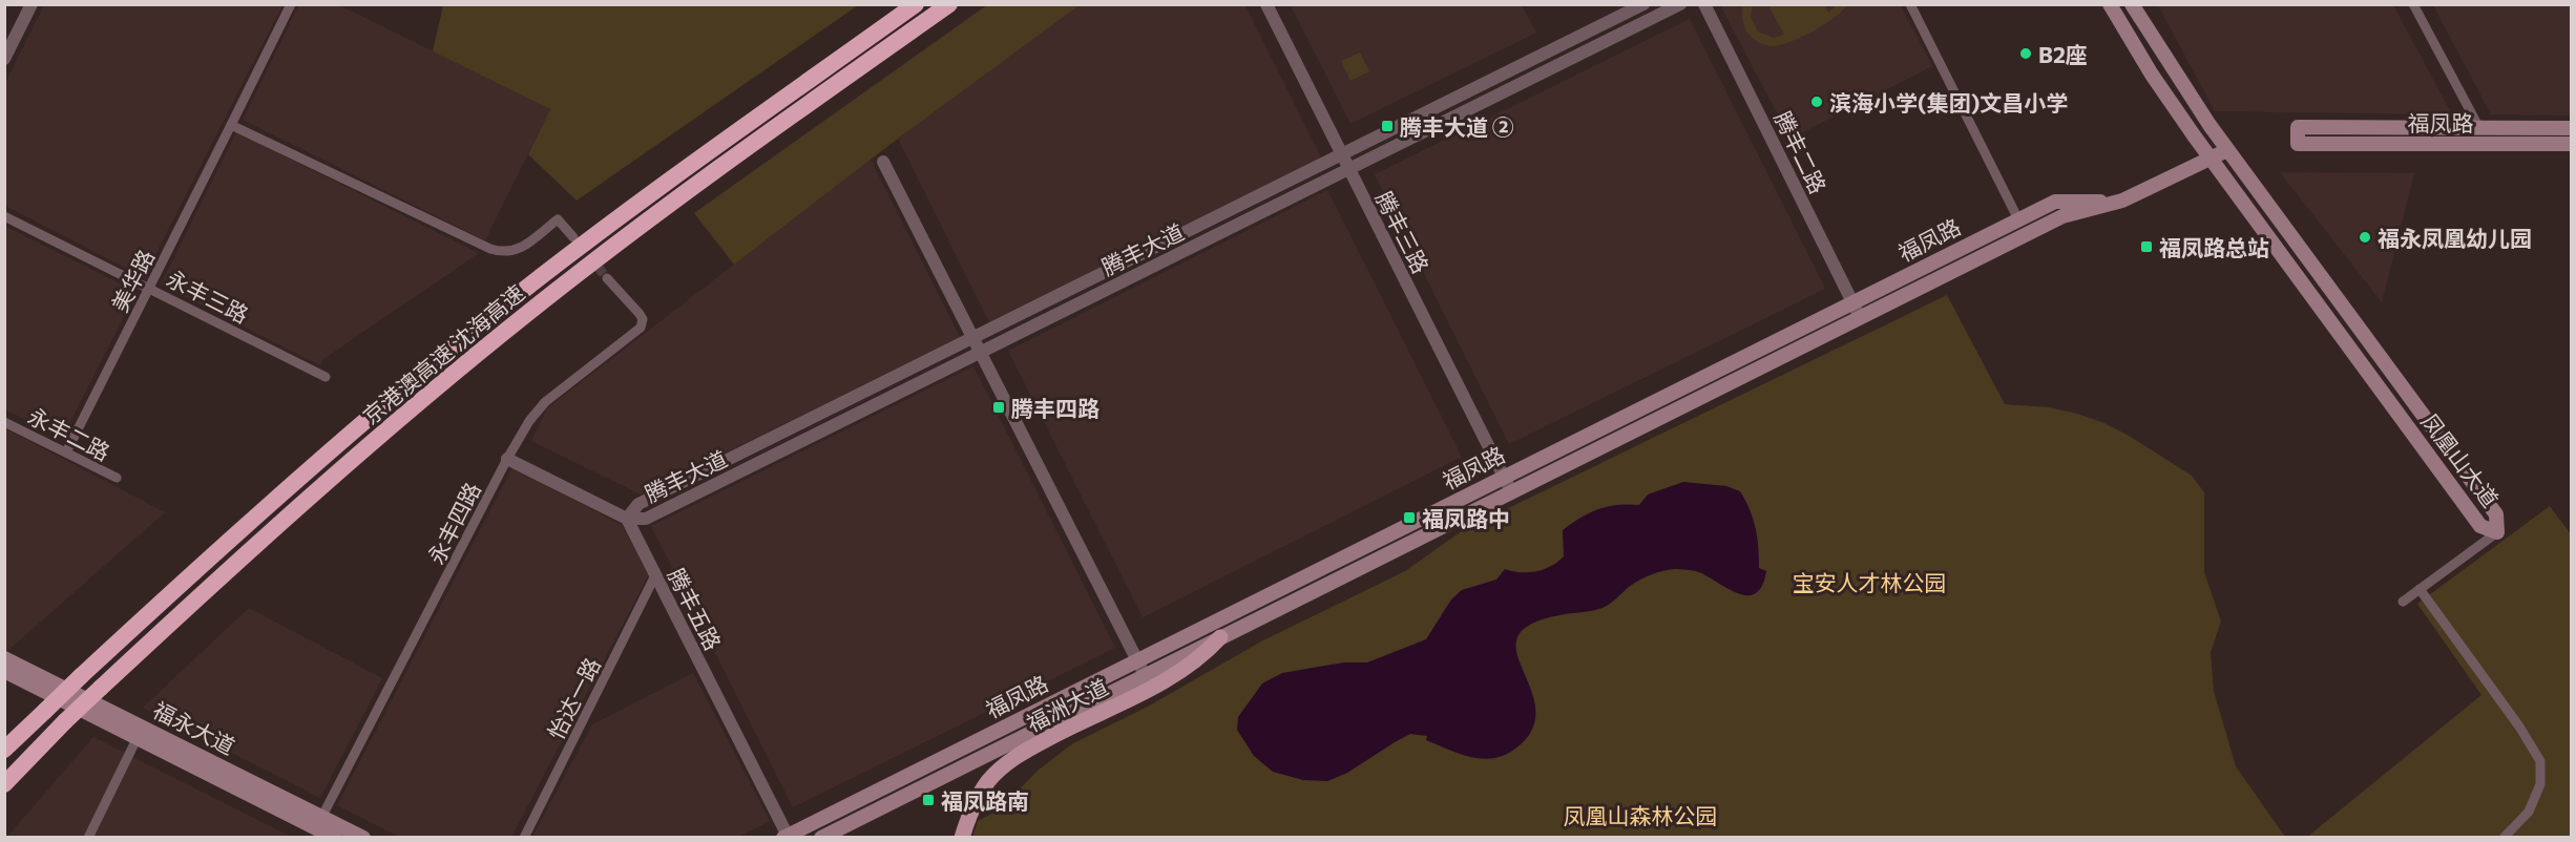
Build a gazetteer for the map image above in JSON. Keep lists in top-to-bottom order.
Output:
{
  "streets": {
    "highway": ["京港澳高速 沈海高速"],
    "main road": [
      "福凤路",
      "凤凰山大道",
      "福洲大道",
      "福永大道"
    ],
    "street": [
      "腾丰二路",
      "腾丰三路",
      "腾丰大道",
      "美华路",
      "永丰三路",
      "永丰二路",
      "永丰四路",
      "腾丰五路",
      "怡达一路"
    ]
  },
  "crossings": [
    ["福凤路", "腾丰二路"],
    ["福凤路", "腾丰三路"],
    ["福凤路", "凤凰山大道"],
    ["福凤路", "腾丰五路"],
    ["福凤路", "福洲大道"],
    ["腾丰三路", "腾丰大道"],
    ["腾丰大道", "腾丰五路"],
    ["美华路", "永丰三路"],
    ["美华路", "永丰二路"],
    ["永丰四路", "福永大道"],
    ["腾丰五路", "怡达一路"]
  ],
  "parks": ["宝安人才林公园", "凤凰山森林公园"],
  "places": {
    "other": ["B2座", "滨海小学(集团)文昌小学", "福永凤凰幼儿园"],
    "transit": [
      "腾丰大道 ②",
      "福凤路总站",
      "腾丰四路",
      "福凤路中",
      "福凤路南"
    ]
  }
}
